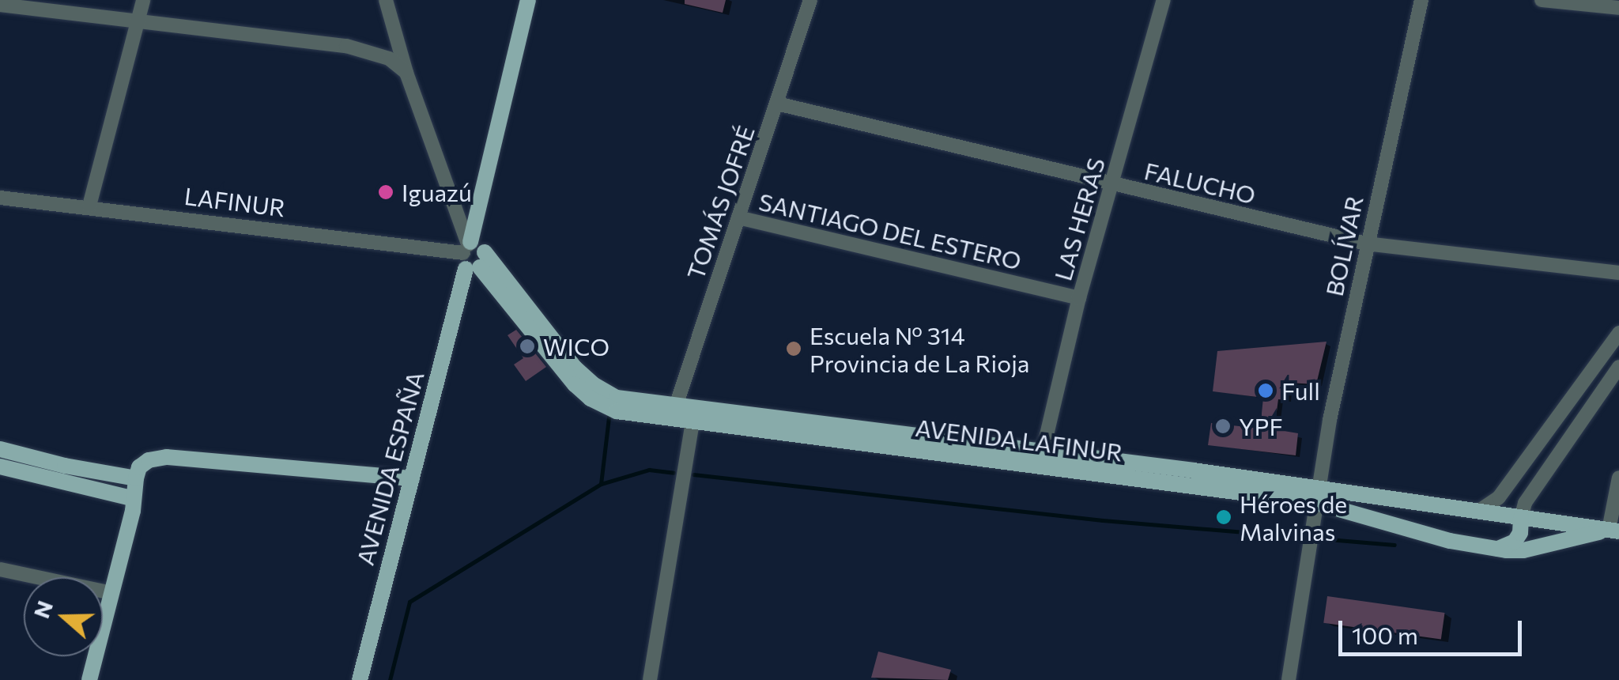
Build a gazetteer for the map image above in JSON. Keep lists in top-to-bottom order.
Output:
{
  "streets": {
    "main road": ["AVENIDA LAFINUR", "AVENIDA ESPAÑA"],
    "street": [
      "FALUCHO",
      "LAFINUR",
      "TOMÁS JOFRÉ",
      "LAS HERAS",
      "SANTIAGO DEL ESTERO",
      "BOLÍVAR"
    ]
  },
  "crossings": [
    ["FALUCHO", "TOMÁS JOFRÉ"],
    ["FALUCHO", "LAS HERAS"],
    ["FALUCHO", "BOLÍVAR"],
    ["LAFINUR", "AVENIDA LAFINUR"],
    ["LAFINUR", "AVENIDA ESPAÑA"],
    ["TOMÁS JOFRÉ", "SANTIAGO DEL ESTERO"],
    ["TOMÁS JOFRÉ", "AVENIDA LAFINUR"],
    ["LAS HERAS", "SANTIAGO DEL ESTERO"],
    ["LAS HERAS", "AVENIDA LAFINUR"],
    ["BOLÍVAR", "AVENIDA LAFINUR"],
    ["AVENIDA LAFINUR", "AVENIDA ESPAÑA"]
  ],
  "places": [
    "Iguazú",
    "WICO",
    "Escuela Nº 314 Provincia de La Rioja",
    "Full",
    "YPF",
    "Héroes de Malvinas"
  ],
  "scale_bar": "100 m",
  "north": "left"
}
